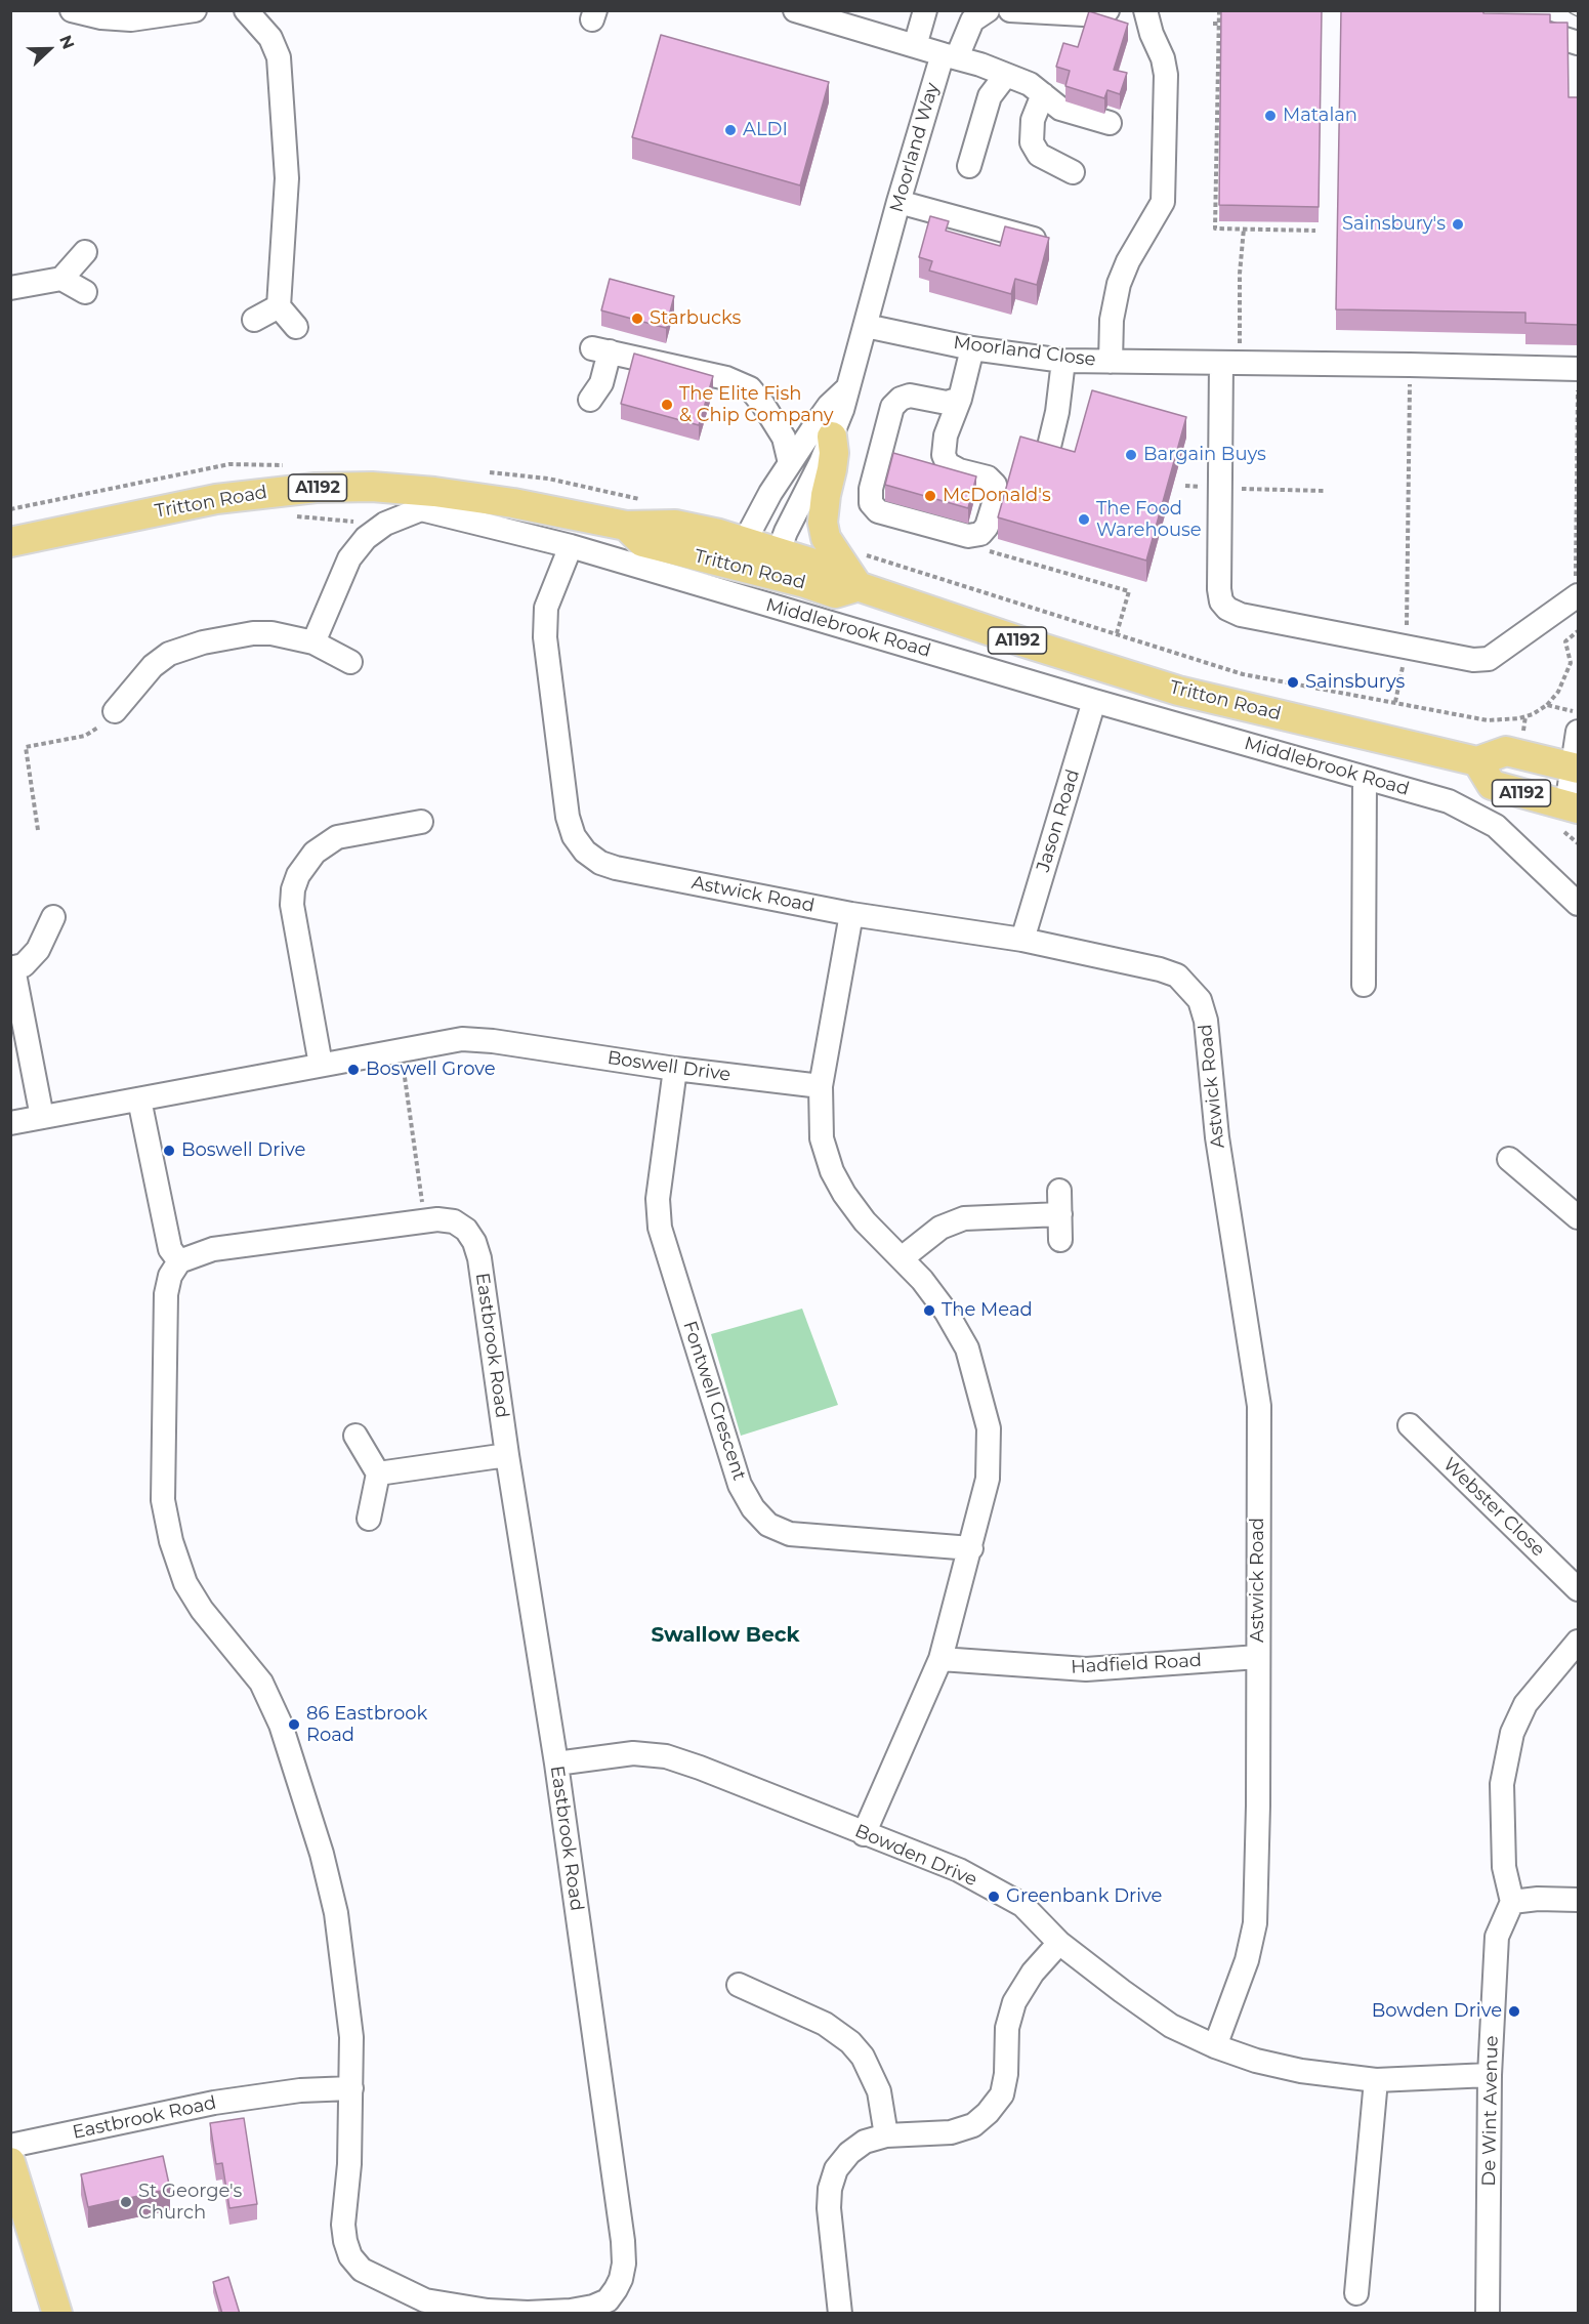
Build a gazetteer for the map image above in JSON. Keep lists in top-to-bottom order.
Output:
{
  "streets": {
    "main road": ["A1192", "Tritton Road"],
    "street": [
      "Moorland Way",
      "Moorland Close",
      "Middlebrook Road",
      "Jason Road",
      "Astwick Road",
      "Boswell Drive",
      "Eastbrook Road",
      "Fontwell Crescent",
      "Webster Close",
      "Hadfield Road",
      "Bowden Drive",
      "De Wint Avenue"
    ]
  },
  "crossings": [
    ["Moorland Way", "Moorland Close"],
    ["Moorland Way", "Tritton Road"],
    ["A1192", "Tritton Road"],
    ["Middlebrook Road", "Jason Road"],
    ["Middlebrook Road", "Astwick Road"],
    ["Jason Road", "Astwick Road"],
    ["Astwick Road", "Hadfield Road"],
    ["Astwick Road", "Bowden Drive"],
    ["Boswell Drive", "Fontwell Crescent"],
    ["Eastbrook Road", "Bowden Drive"],
    ["Bowden Drive", "De Wint Avenue"]
  ],
  "districts": ["Swallow Beck"],
  "places": [
    "Matalan",
    "ALDI",
    "Sainsbury's",
    "Starbucks",
    "The Elite Fish & Chip Company",
    "Bargain Buys",
    "McDonald's",
    "The Food Warehouse",
    "Sainsburys",
    "Boswell Grove",
    "Boswell Drive",
    "The Mead",
    "86 Eastbrook Road",
    "Greenbank Drive",
    "Bowden Drive",
    "St George's Church"
  ],
  "north": "right"
}
